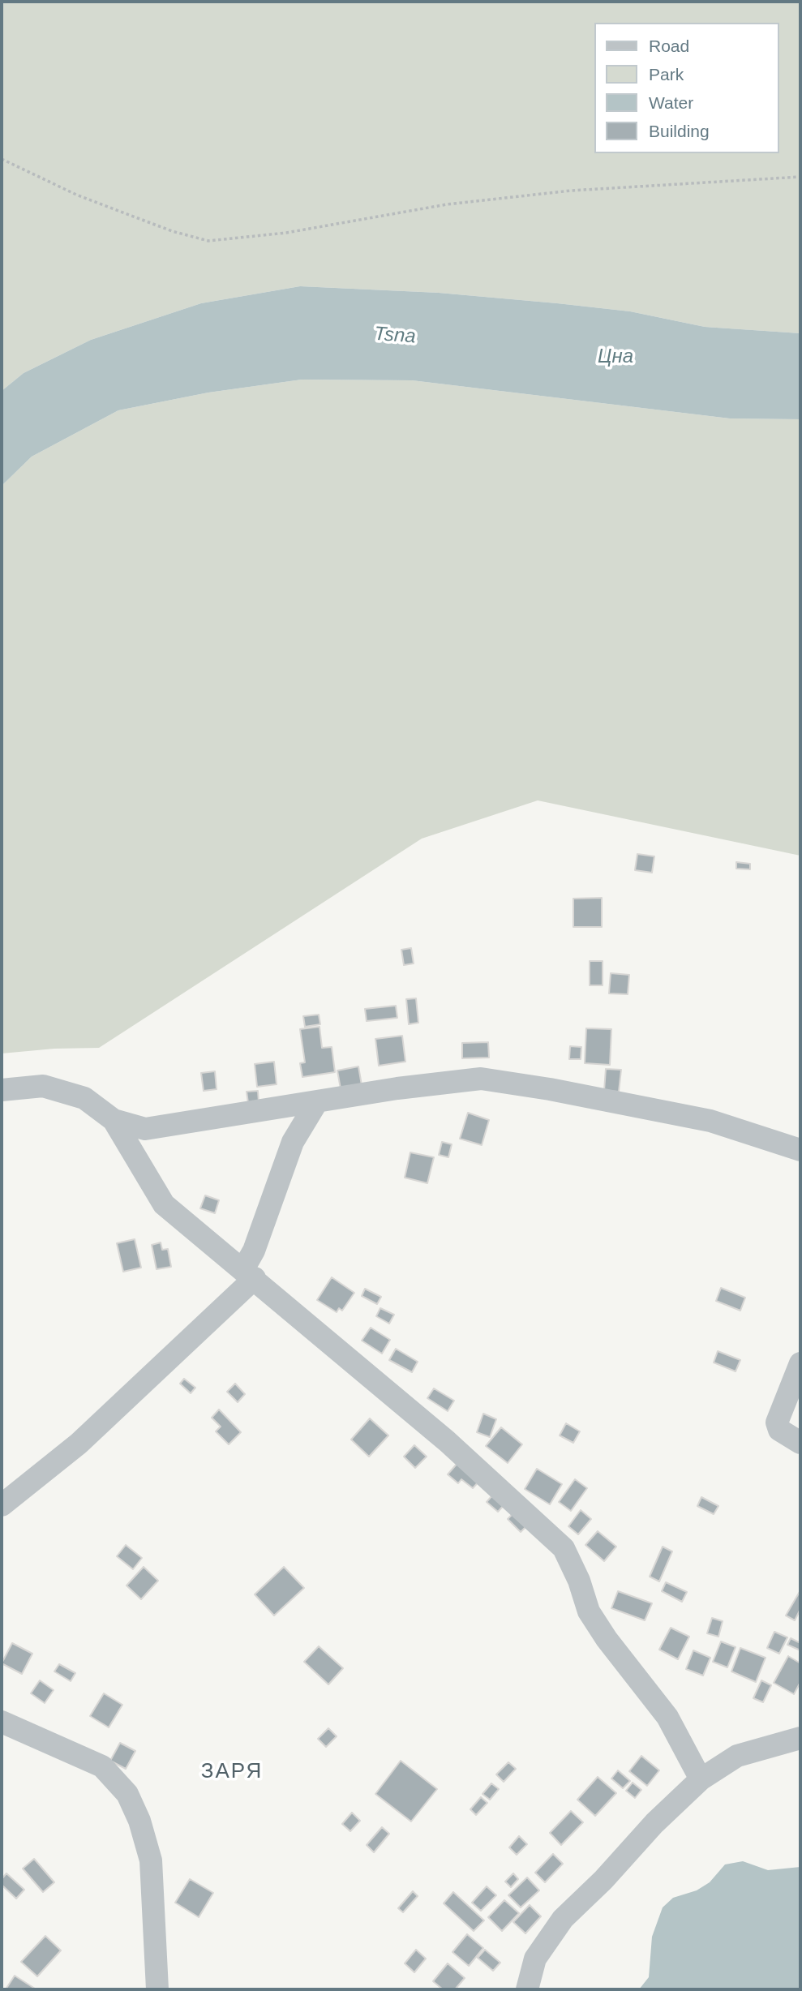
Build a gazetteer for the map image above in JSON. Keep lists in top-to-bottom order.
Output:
{
  "districts": ["ЗАРЯ"],
  "water": ["Tsna", "Цна"],
  "legend": [
    "Road",
    "Park",
    "Water",
    "Building"
  ]
}
